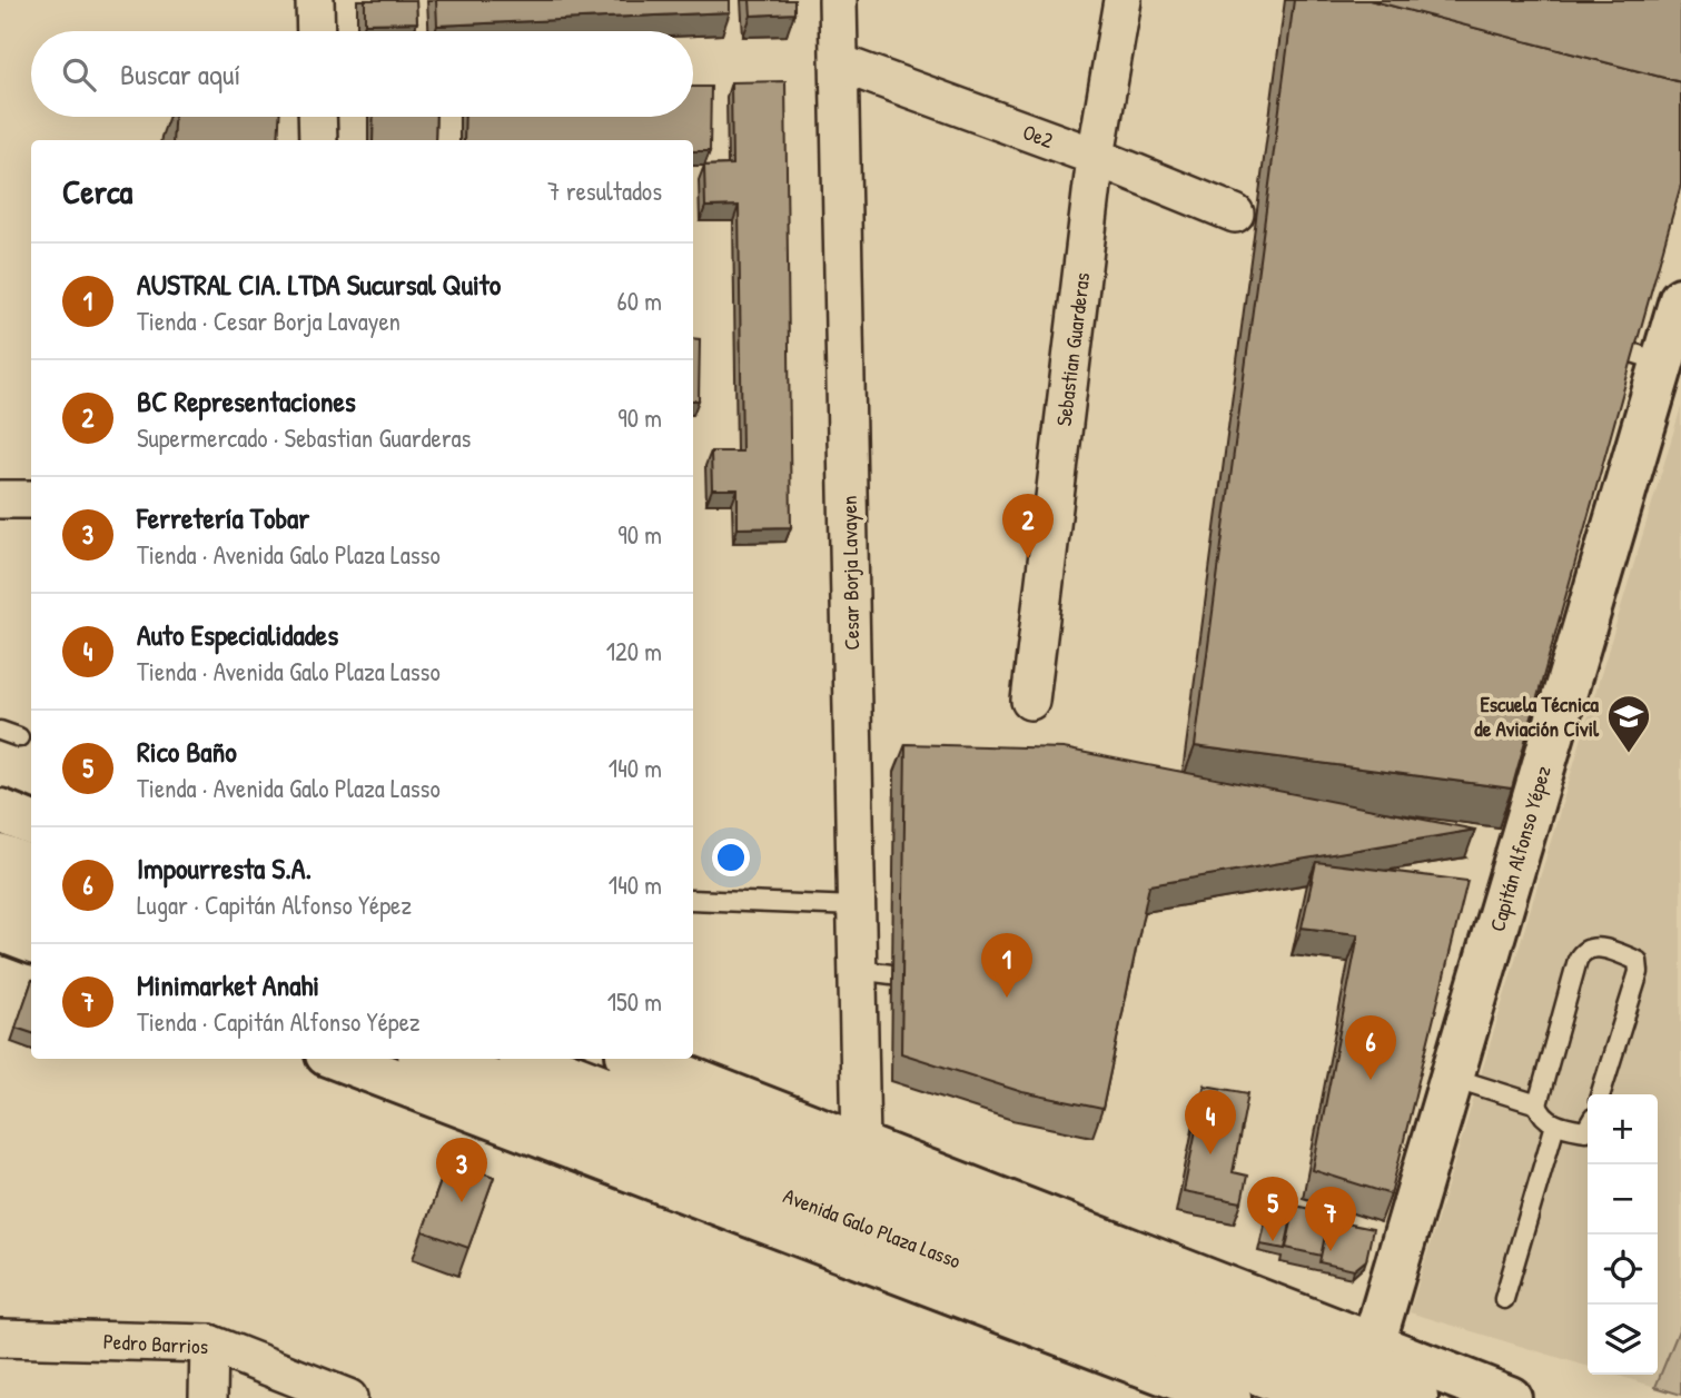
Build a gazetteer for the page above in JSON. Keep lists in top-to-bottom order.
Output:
{
  "streets": {
    "main road": ["Capitán Alfonso Yépez", "Avenida Galo Plaza Lasso"],
    "street": [
      "Oe2",
      "Sebastian Guarderas",
      "Cesar Borja Lavayen",
      "Pedro Barrios"
    ]
  },
  "crossings": [
    ["Oe2", "Sebastian Guarderas"],
    ["Oe2", "Cesar Borja Lavayen"],
    ["Cesar Borja Lavayen", "Avenida Galo Plaza Lasso"],
    ["Capitán Alfonso Yépez", "Avenida Galo Plaza Lasso"]
  ],
  "places": {
    "school or university": ["Escuela Técnica de Aviación Civil"]
  },
  "page": {
    "search": "Buscar aquí",
    "heading": ["Cerca", "7 resultados"],
    "list": [
      {
        "mark": "1",
        "name": "AUSTRAL CIA. LTDA Sucursal Quito",
        "note": "Tienda · Cesar Borja Lavayen",
        "value": "60 m"
      },
      {
        "mark": "2",
        "name": "BC Representaciones",
        "note": "Supermercado · Sebastian Guarderas",
        "value": "90 m"
      },
      {
        "mark": "3",
        "name": "Ferretería Tobar",
        "note": "Tienda · Avenida Galo Plaza Lasso",
        "value": "90 m"
      },
      {
        "mark": "4",
        "name": "Auto Especialidades",
        "note": "Tienda · Avenida Galo Plaza Lasso",
        "value": "120 m"
      },
      {
        "mark": "5",
        "name": "Rico Baño",
        "note": "Tienda · Avenida Galo Plaza Lasso",
        "value": "140 m"
      },
      {
        "mark": "6",
        "name": "Impourresta S.A.",
        "note": "Lugar · Capitán Alfonso Yépez",
        "value": "140 m"
      },
      {
        "mark": "7",
        "name": "Minimarket Anahi",
        "note": "Tienda · Capitán Alfonso Yépez",
        "value": "150 m"
      }
    ],
    "pins": [
      "2",
      "1",
      "6",
      "4",
      "3",
      "5",
      "7"
    ],
    "map_buttons": ["+", "−"]
  }
}
